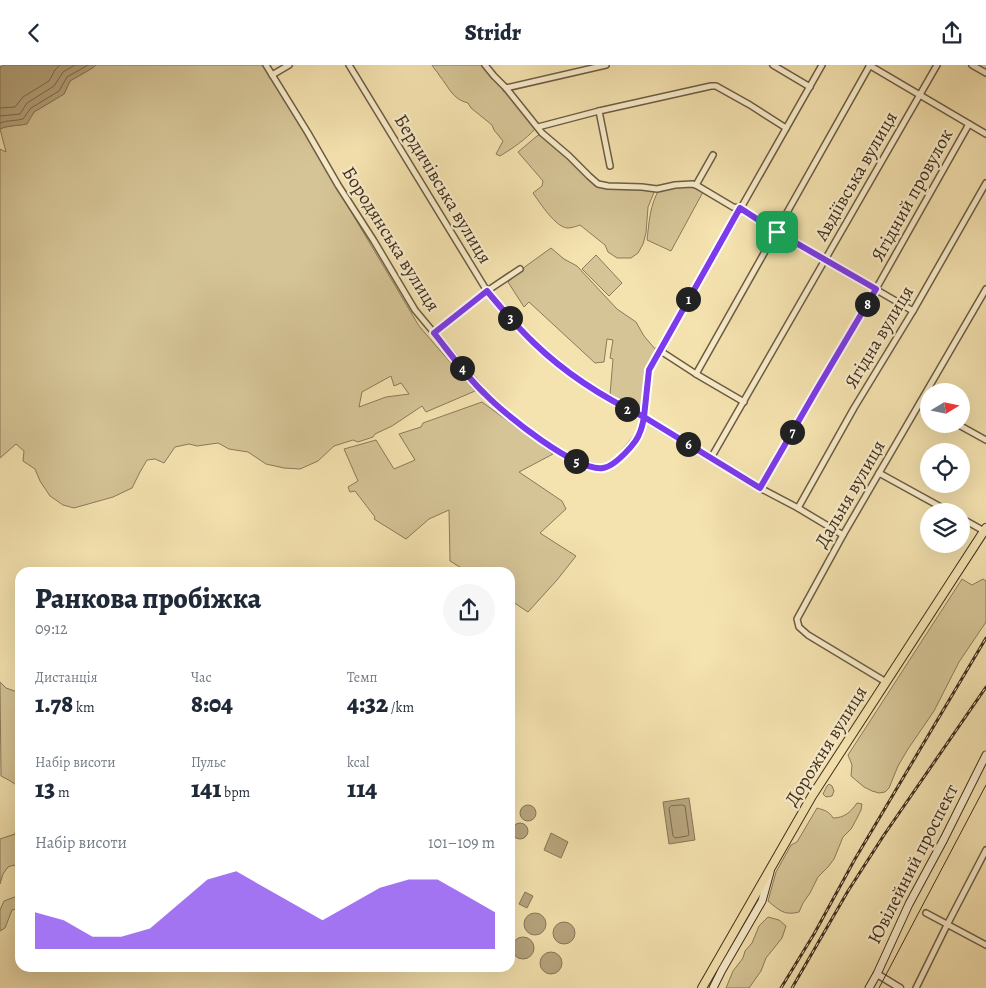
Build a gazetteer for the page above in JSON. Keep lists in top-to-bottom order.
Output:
{
  "streets": {
    "main road": ["Дорожня вулиця", "Ювілейний проспект"],
    "street": [
      "Авдіївська вулиця",
      "Бердичівська вулиця",
      "Ягідний провулок",
      "Бородянська вулиця",
      "Ягідна вулиця",
      "Дальня вулиця"
    ]
  },
  "crossings": [
    ["Авдіївська вулиця", "Бердичівська вулиця"],
    ["Бердичівська вулиця", "Ягідний провулок"],
    ["Бердичівська вулиця", "Бородянська вулиця"],
    ["Бердичівська вулиця", "Ягідна вулиця"],
    ["Бердичівська вулиця", "Дальня вулиця"],
    ["Дальня вулиця", "Дорожня вулиця"]
  ],
  "north": "right",
  "page": {
    "header": "Stridr",
    "pins": [
      "1",
      "8",
      "3",
      "4",
      "2",
      "7",
      "6",
      "5"
    ],
    "heading": ["Ранкова пробіжка", "09:12"],
    "stats": [
      ["Дистанція", "1.78 km"],
      ["Час", "8:04"],
      ["Темп", "4:32 /km"],
      ["Набір висоти", "13 m"],
      ["Пульс", "141 bpm"],
      ["kcal", "114"]
    ],
    "chart": ["Набір висоти", "101–109 m"]
  }
}
